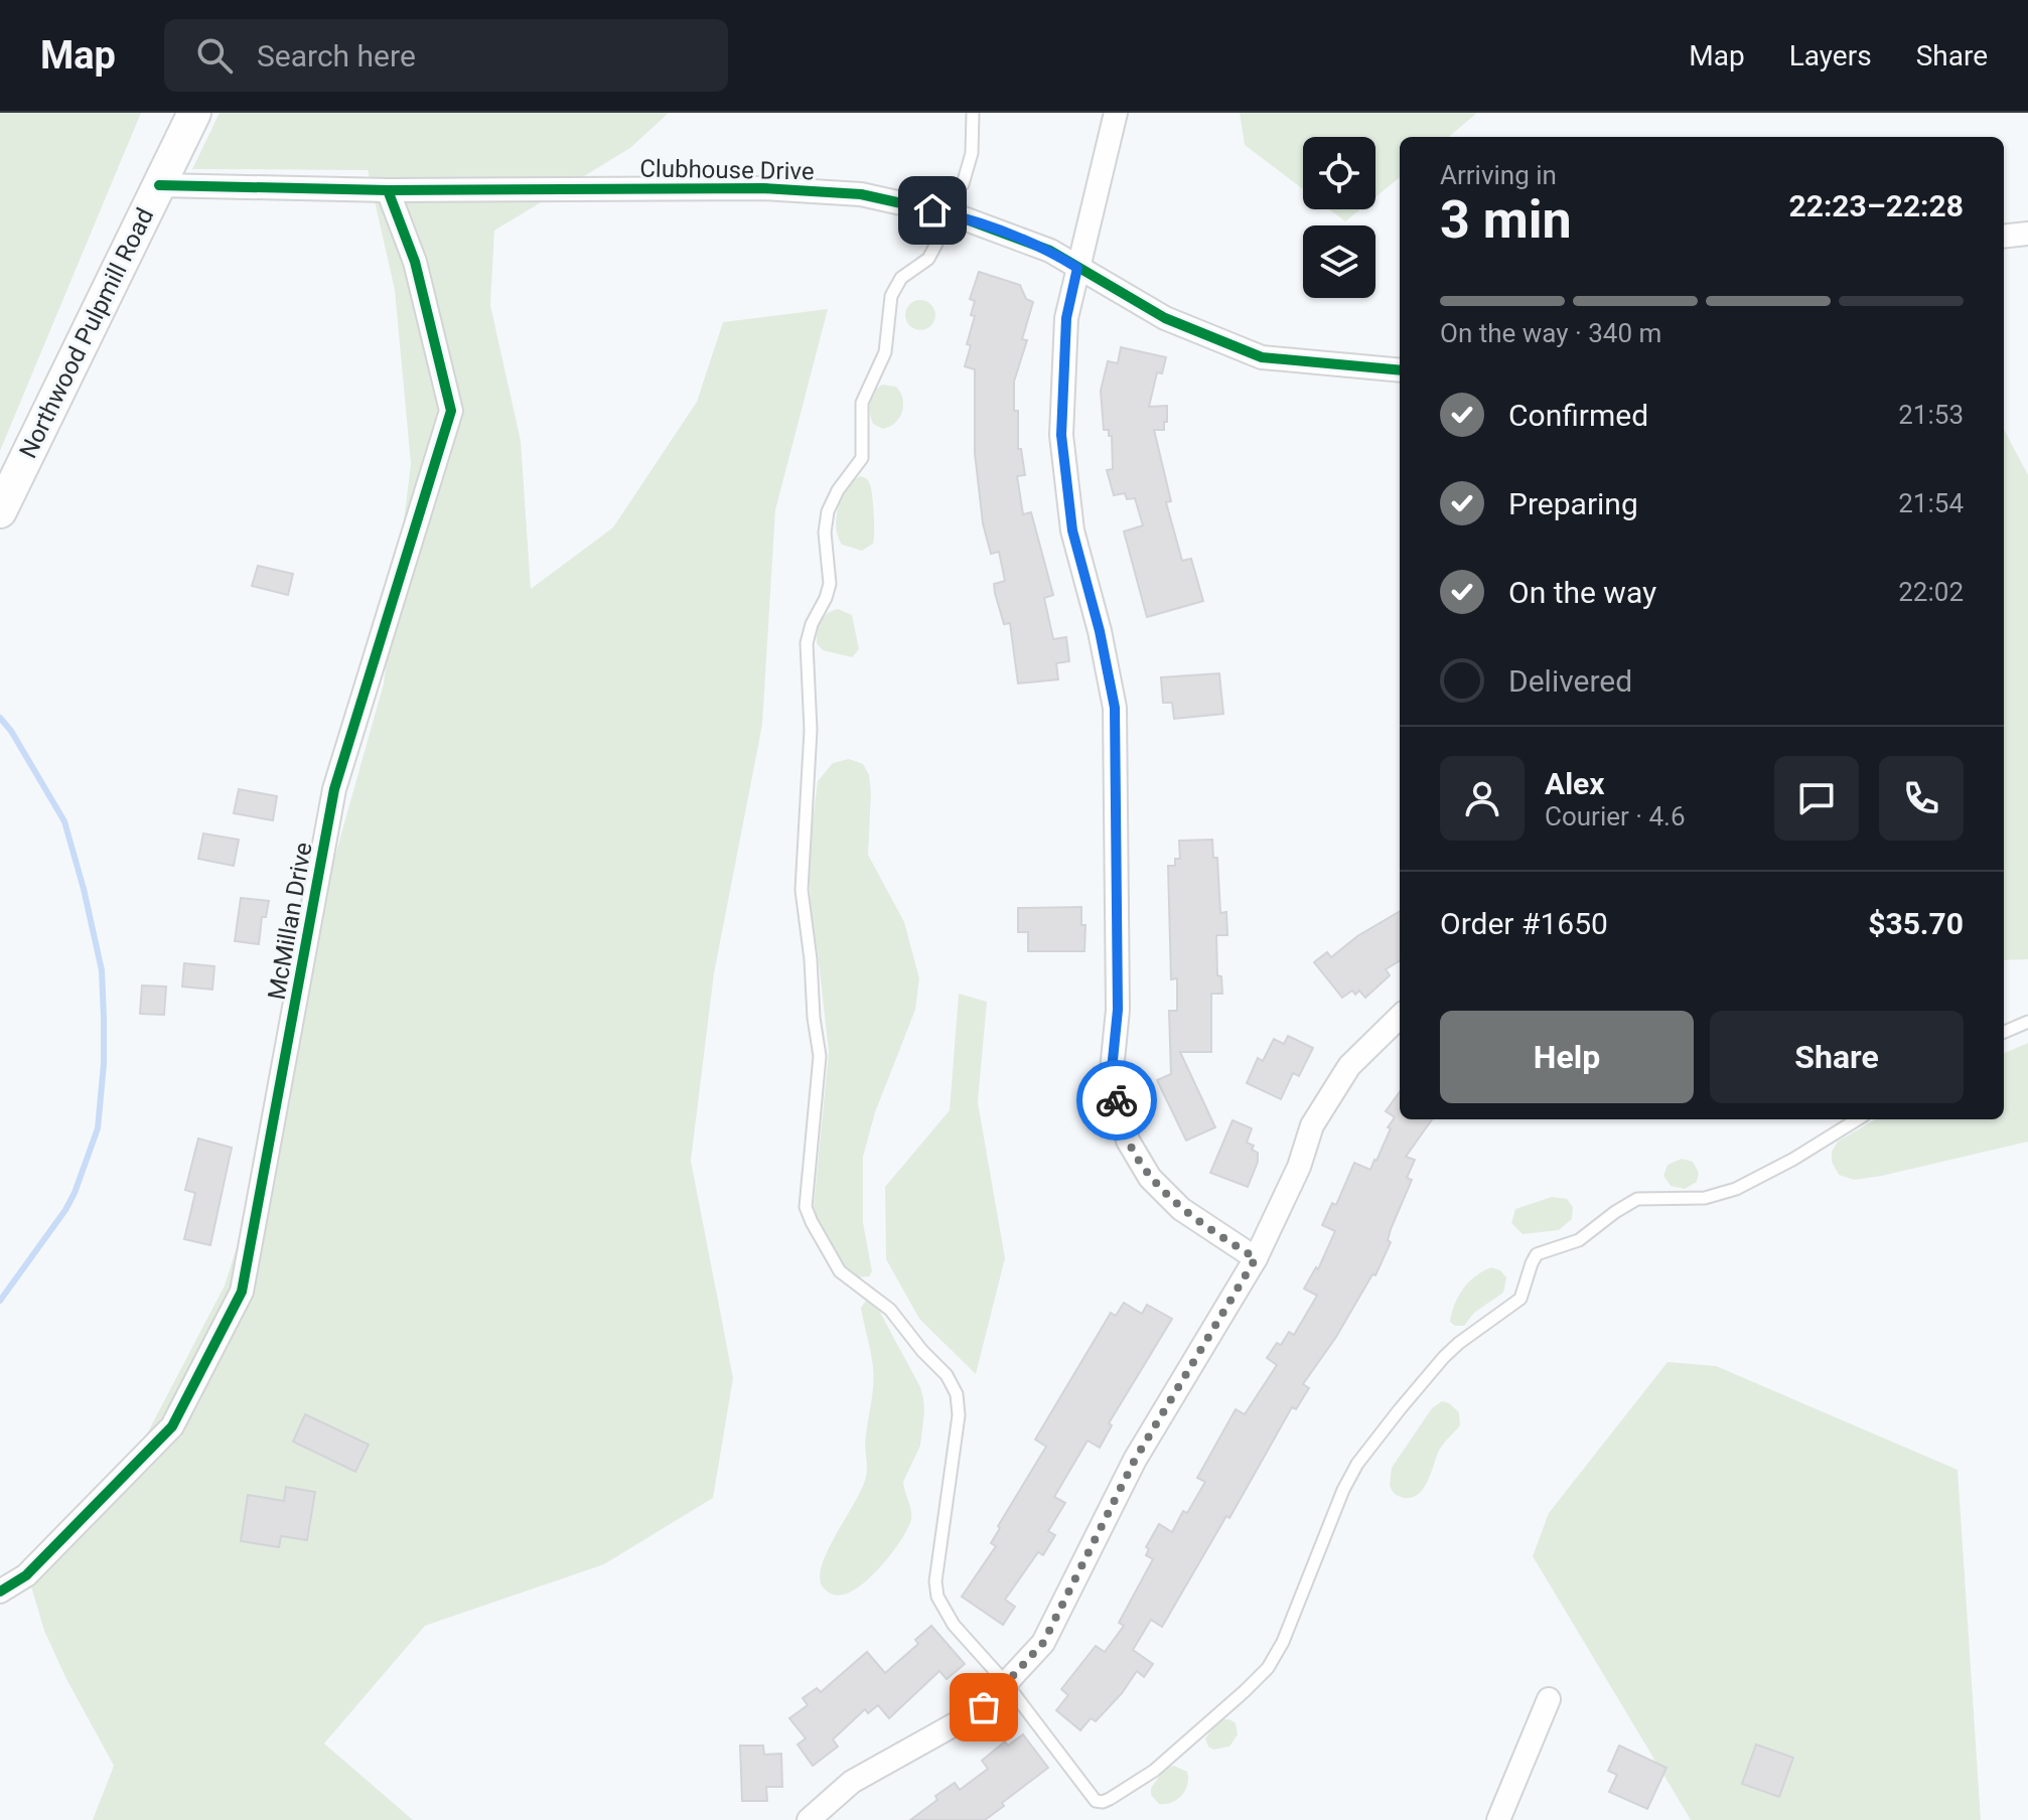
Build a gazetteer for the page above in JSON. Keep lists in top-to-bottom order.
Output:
{
  "streets": {
    "street": ["Clubhouse Drive", "Northwood Pulpmill Road", "McMillan Drive"]
  },
  "crossings": [
    ["Clubhouse Drive", "Northwood Pulpmill Road"],
    ["Clubhouse Drive", "McMillan Drive"]
  ],
  "page": {
    "header": "Map",
    "search": "Search here",
    "nav": ["Map", "Layers", "Share"],
    "heading": ["3 min", "Arriving in", "22:23–22:28"],
    "panel": [
      "Alex",
      "Courier · 4.6",
      "Order #1650",
      "$35.70"
    ],
    "bar": "On the way · 340 m",
    "list": [
      ["Confirmed", "21:53"],
      ["Preparing", "21:54"],
      ["On the way", "22:02"],
      "Delivered"
    ],
    "buttons": ["Help", "Share"]
  }
}
